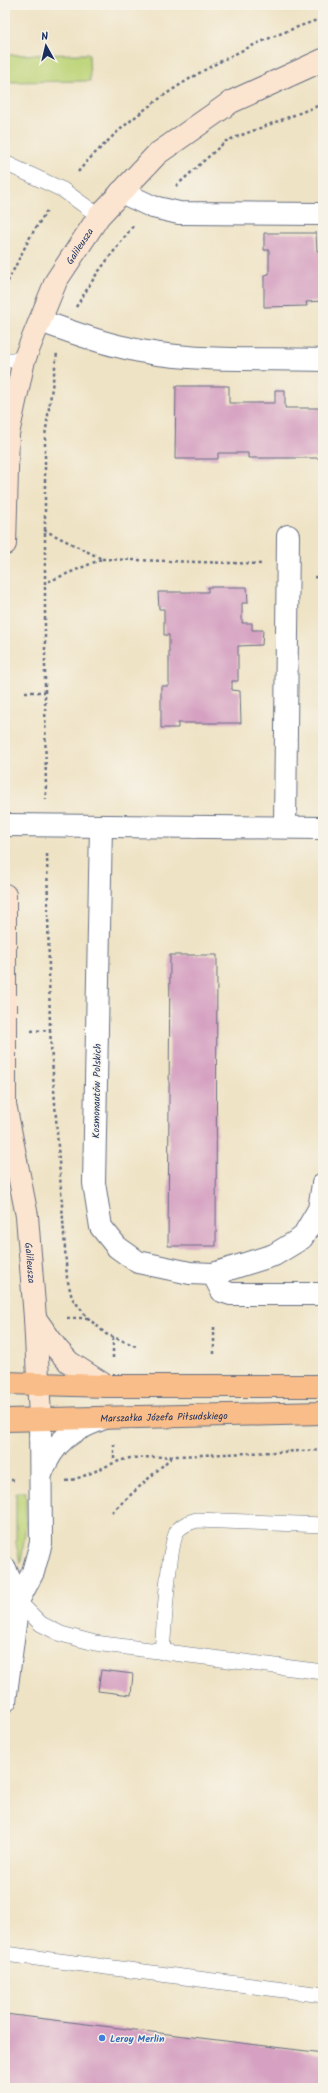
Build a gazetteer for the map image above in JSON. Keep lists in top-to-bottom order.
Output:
{
  "streets": {
    "main road": ["Marszałka Józefa Piłsudskiego"],
    "street": ["Galileusza", "Kosmonautów Polskich"]
  },
  "crossings": [
    ["Galileusza", "Marszałka Józefa Piłsudskiego"]
  ],
  "places": ["Leroy Merlin"],
  "north": "top"
}
